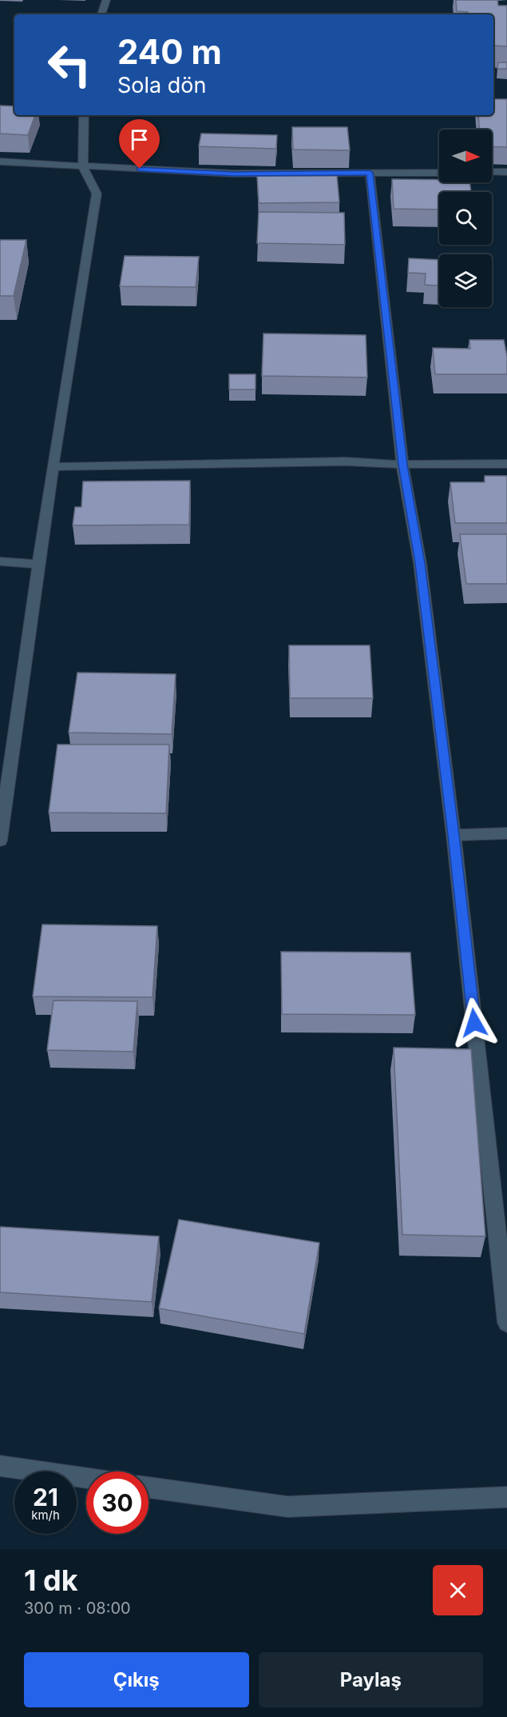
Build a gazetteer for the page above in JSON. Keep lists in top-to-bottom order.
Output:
{
  "north": "right",
  "page": {
    "turn": ["240 m", "Sola dön"],
    "speed": "21 km/h",
    "limit": "30",
    "heading": ["1 dk", "300 m · 08:00"],
    "buttons": ["Çıkış", "Paylaş"]
  }
}
